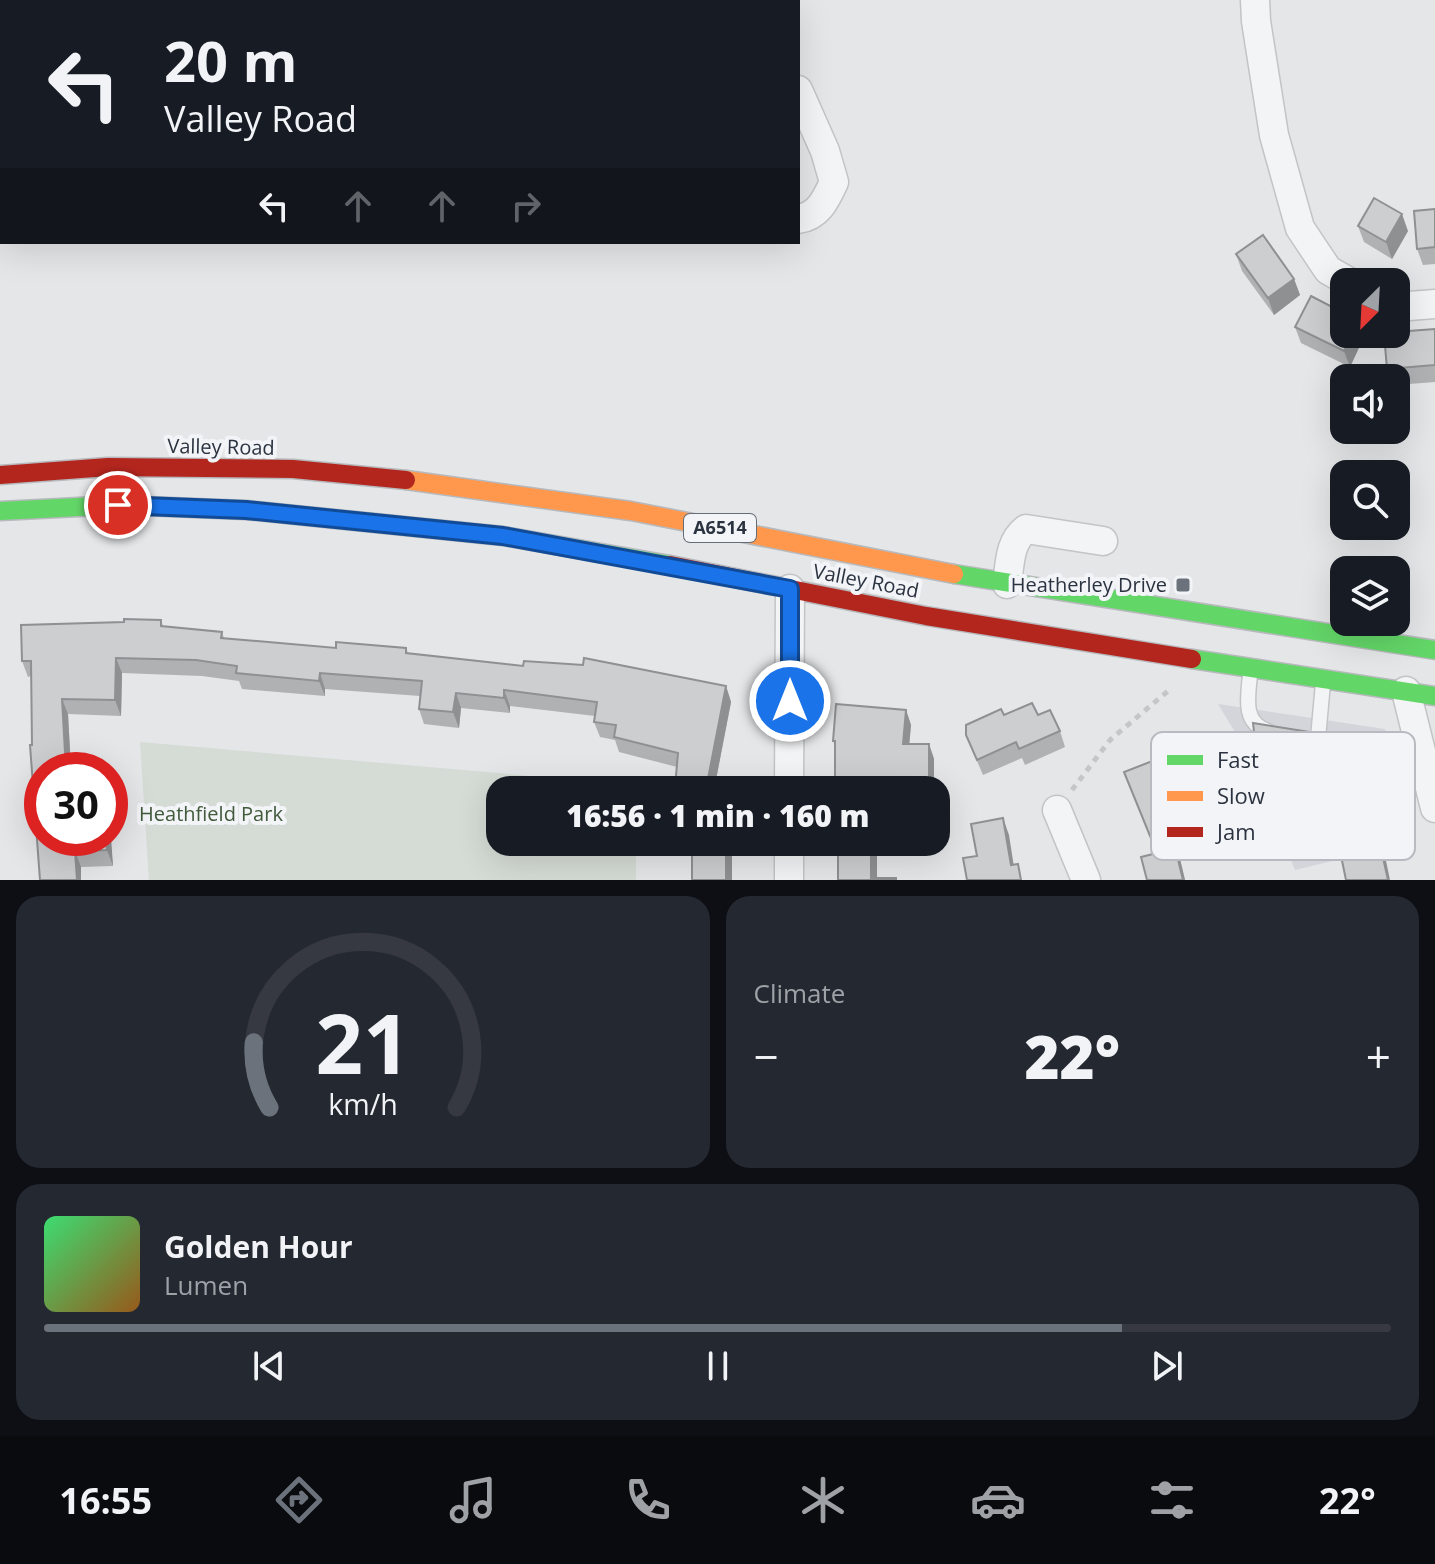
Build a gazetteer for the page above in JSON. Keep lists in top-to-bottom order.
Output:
{
  "streets": {
    "highway": ["Valley Road", "A6514"]
  },
  "parks": ["Heathfield Park"],
  "places": {
    "transit": ["Heatherley Drive"]
  },
  "legend": ["Fast", "Slow", "Jam"],
  "north": "bottom left",
  "page": {
    "turn": ["20 m", "Valley Road"],
    "limit": "30",
    "trip": "16:56 · 1 min · 160 m",
    "tile": "Climate",
    "heat": ["−", "22°", "+"],
    "song": ["Golden Hour", "Lumen"],
    "tabs": ["16:55", "22°"],
    "gauge": ["21", "km/h"]
  }
}
